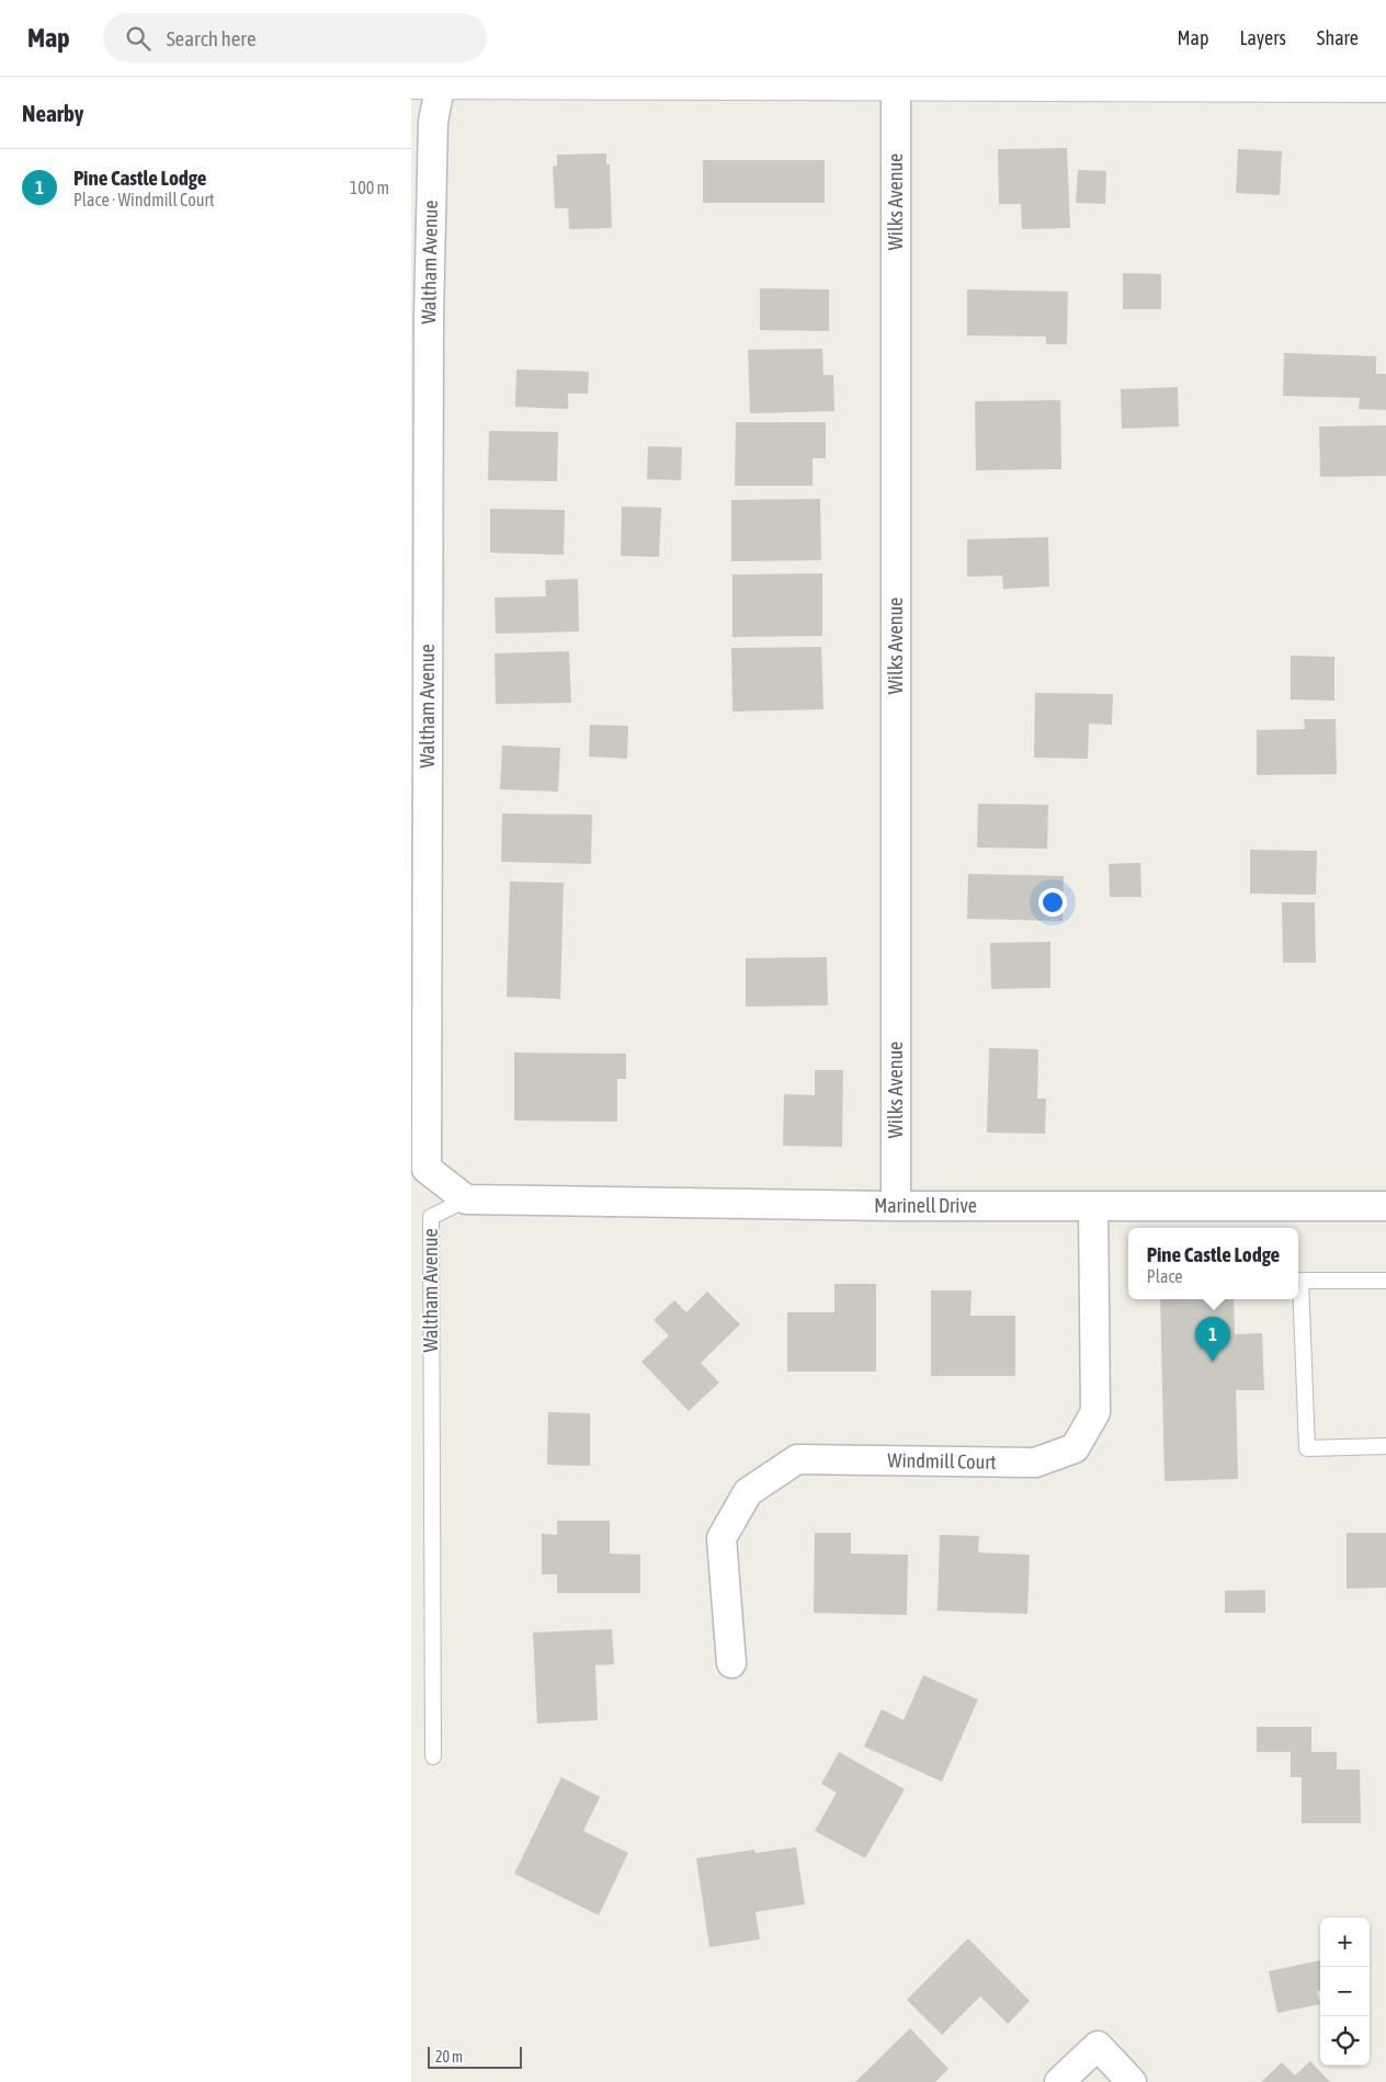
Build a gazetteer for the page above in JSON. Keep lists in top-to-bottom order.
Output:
{
  "streets": {
    "street": [
      "Wilks Avenue",
      "Waltham Avenue",
      "Marinell Drive",
      "Windmill Court"
    ]
  },
  "crossings": [
    ["Wilks Avenue", "Marinell Drive"],
    ["Waltham Avenue", "Marinell Drive"],
    ["Marinell Drive", "Windmill Court"]
  ],
  "scale_bar": "20 m",
  "page": {
    "header": "Map",
    "search": "Search here",
    "nav": ["Map", "Layers", "Share"],
    "heading": "Nearby",
    "list": [
      {
        "mark": "1",
        "name": "Pine Castle Lodge",
        "note": "Place · Windmill Court",
        "value": "100 m"
      }
    ],
    "popup": ["Pine Castle Lodge", "Place"],
    "pins": "1",
    "map_buttons": ["+", "−"],
    "scale": "20 m"
  }
}
